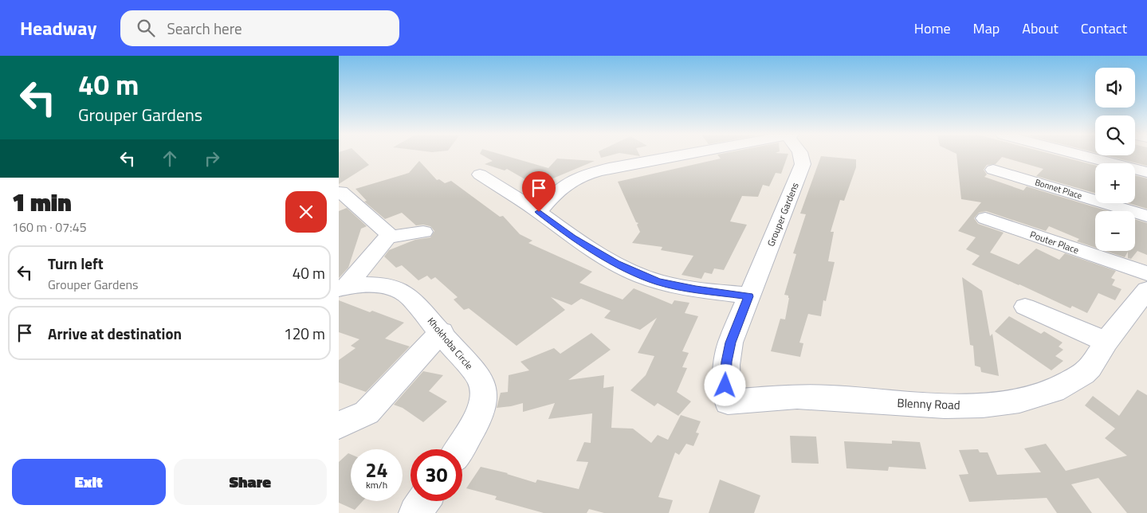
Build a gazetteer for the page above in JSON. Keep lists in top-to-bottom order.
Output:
{
  "streets": {
    "street": [
      "Bonnet Place",
      "Grouper Gardens",
      "Pouter Place",
      "Khokhoba Circle",
      "Blenny Road"
    ]
  },
  "crossings": [
    ["Grouper Gardens", "Blenny Road"]
  ],
  "page": {
    "header": "Headway",
    "search": "Search here",
    "nav": [
      "Home",
      "Map",
      "About",
      "Contact"
    ],
    "turn": ["40 m", "Grouper Gardens"],
    "map_buttons": ["+", "−"],
    "heading": ["1 min", "160 m · 07:45"],
    "list": [
      {
        "name": "Turn left",
        "note": "Grouper Gardens",
        "value": "40 m"
      },
      {
        "name": "Arrive at destination",
        "value": "120 m"
      }
    ],
    "speed": "24 km/h",
    "limit": "30",
    "buttons": ["Exit", "Share"]
  }
}
